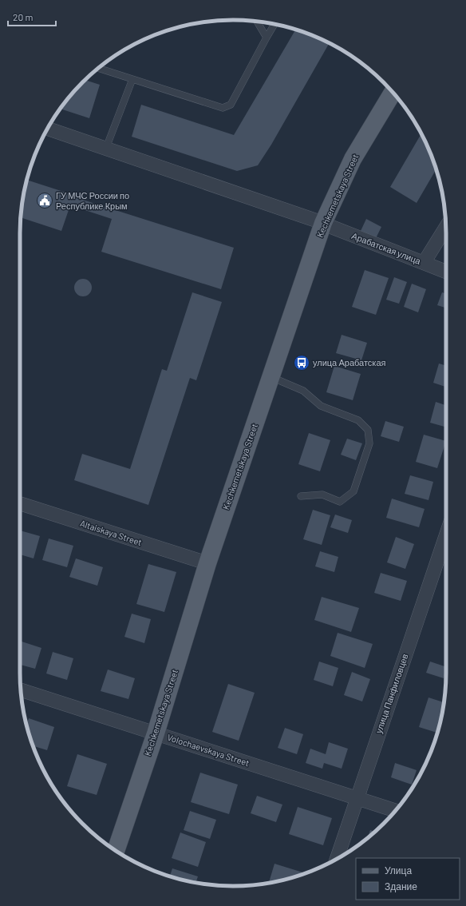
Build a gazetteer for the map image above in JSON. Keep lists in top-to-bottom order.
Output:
{
  "streets": {
    "main road": ["Kechkemetskaya Street"],
    "street": [
      "Арабатская улица",
      "Altaiskaya Street",
      "улица Панфиловцев",
      "Volochaevskaya Street"
    ]
  },
  "crossings": [
    ["Kechkemetskaya Street", "Арабатская улица"],
    ["Kechkemetskaya Street", "Altaiskaya Street"],
    ["Kechkemetskaya Street", "Volochaevskaya Street"],
    ["улица Панфиловцев", "Volochaevskaya Street"]
  ],
  "places": {
    "public building": ["ГУ МЧС России по Республике Крым"],
    "bus stop": ["улица Арабатская"]
  },
  "legend": ["Улица", "Здание"],
  "scale_bar": "20 m"
}
